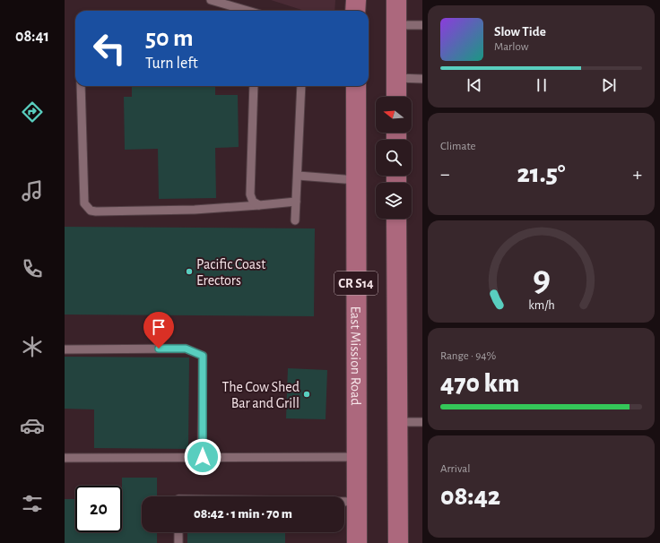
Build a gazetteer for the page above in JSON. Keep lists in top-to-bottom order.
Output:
{
  "streets": {
    "main road": ["CR S14", "East Mission Road"]
  },
  "places": ["Pacific Coast Erectors", "The Cow Shed Bar and Grill"],
  "north": "left",
  "page": {
    "tabs": "08:41",
    "turn": ["50 m", "Turn left"],
    "song": ["Slow Tide", "Marlow"],
    "tile": [
      "Climate",
      ["Range · 94%", "470 km"],
      ["Arrival", "08:42"]
    ],
    "heat": ["−", "21.5°", "+"],
    "limit": "20",
    "trip": "08:42 · 1 min · 70 m",
    "gauge": ["9", "km/h"]
  }
}
